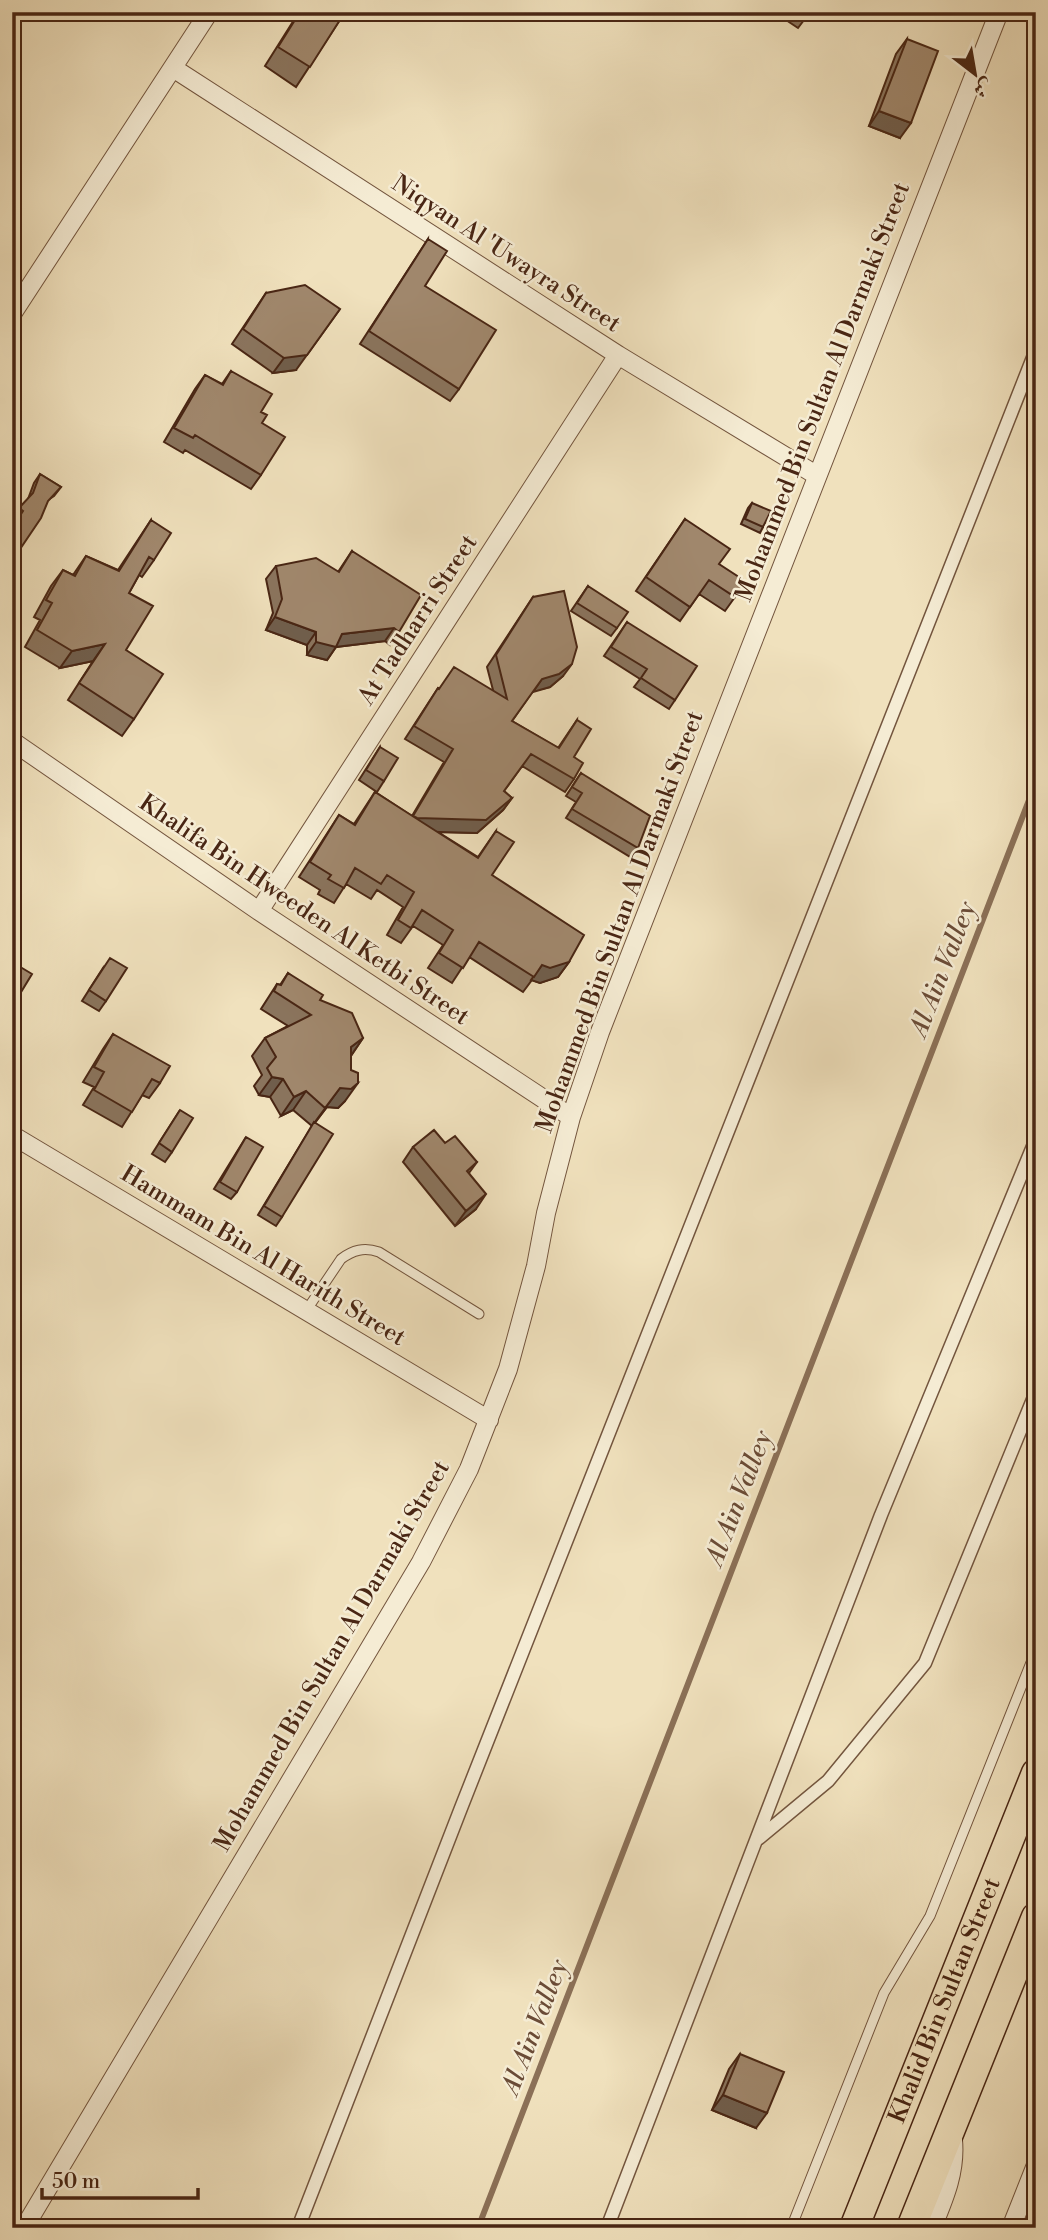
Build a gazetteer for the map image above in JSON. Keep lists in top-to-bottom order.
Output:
{
  "streets": {
    "main road": ["Khalid Bin Sultan Street"],
    "street": [
      "Niqyan Al 'Uwayra Street",
      "Mohammed Bin Sultan Al Darmaki Street",
      "At Tadharri Street",
      "Khalifa Bin Hweeden Al Ketbi Street",
      "Hammam Bin Al Harith Street"
    ]
  },
  "crossings": [
    ["Niqyan Al 'Uwayra Street", "Mohammed Bin Sultan Al Darmaki Street"],
    ["Niqyan Al 'Uwayra Street", "At Tadharri Street"],
    ["Mohammed Bin Sultan Al Darmaki Street", "Khalifa Bin Hweeden Al Ketbi Street"],
    ["Mohammed Bin Sultan Al Darmaki Street", "Hammam Bin Al Harith Street"],
    ["At Tadharri Street", "Khalifa Bin Hweeden Al Ketbi Street"]
  ],
  "water": ["Al Ain Valley"],
  "scale_bar": "50 m",
  "north": "bottom right"
}
